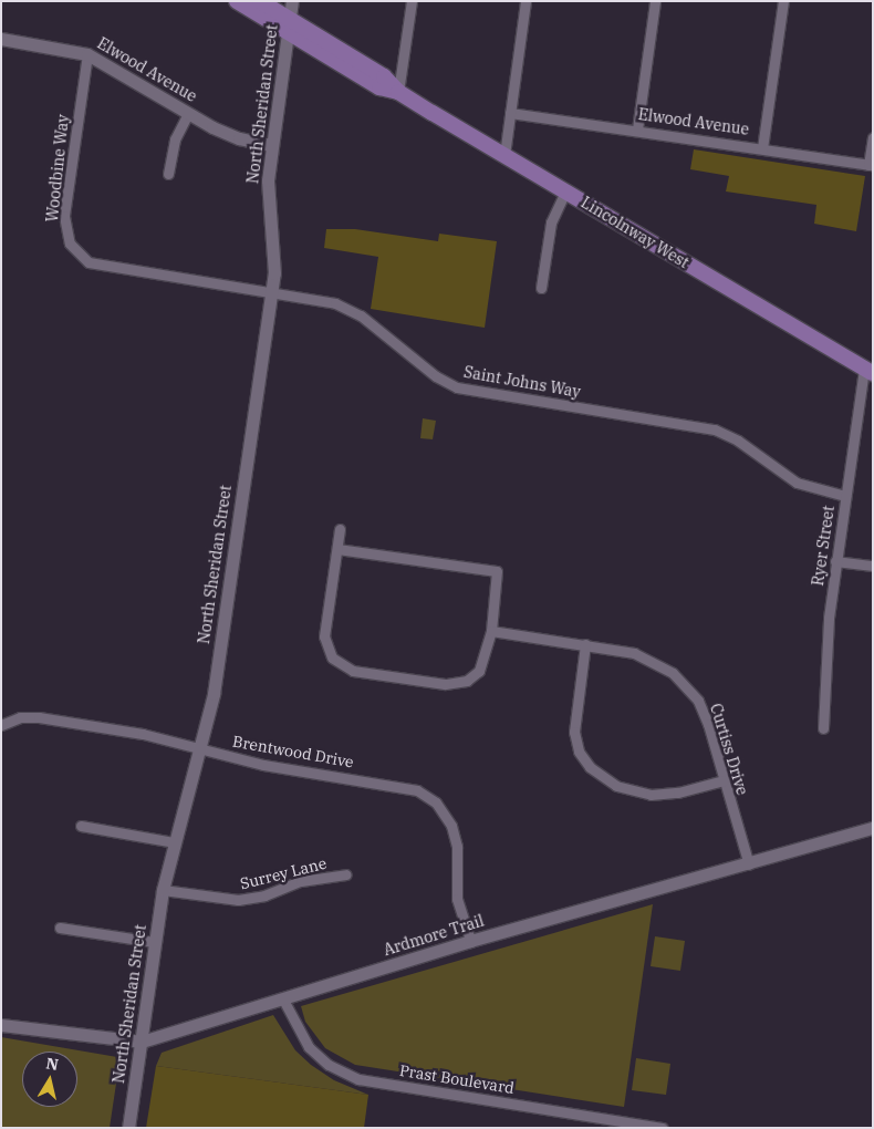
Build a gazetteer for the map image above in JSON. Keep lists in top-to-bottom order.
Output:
{
  "streets": {
    "main road": ["Lincolnway West"],
    "street": [
      "Elwood Avenue",
      "North Sheridan Street",
      "Woodbine Way",
      "Saint Johns Way",
      "Ryer Street",
      "Curtiss Drive",
      "Brentwood Drive",
      "Surrey Lane",
      "Ardmore Trail",
      "Prast Boulevard"
    ]
  },
  "crossings": [
    ["Elwood Avenue", "North Sheridan Street"],
    ["Elwood Avenue", "Woodbine Way"],
    ["North Sheridan Street", "Lincolnway West"],
    ["North Sheridan Street", "Saint Johns Way"],
    ["North Sheridan Street", "Brentwood Drive"],
    ["North Sheridan Street", "Surrey Lane"],
    ["North Sheridan Street", "Ardmore Trail"],
    ["Woodbine Way", "Saint Johns Way"],
    ["Lincolnway West", "Ryer Street"],
    ["Saint Johns Way", "Ryer Street"],
    ["Curtiss Drive", "Ardmore Trail"],
    ["Brentwood Drive", "Ardmore Trail"],
    ["Ardmore Trail", "Prast Boulevard"]
  ],
  "north": "top"
}
